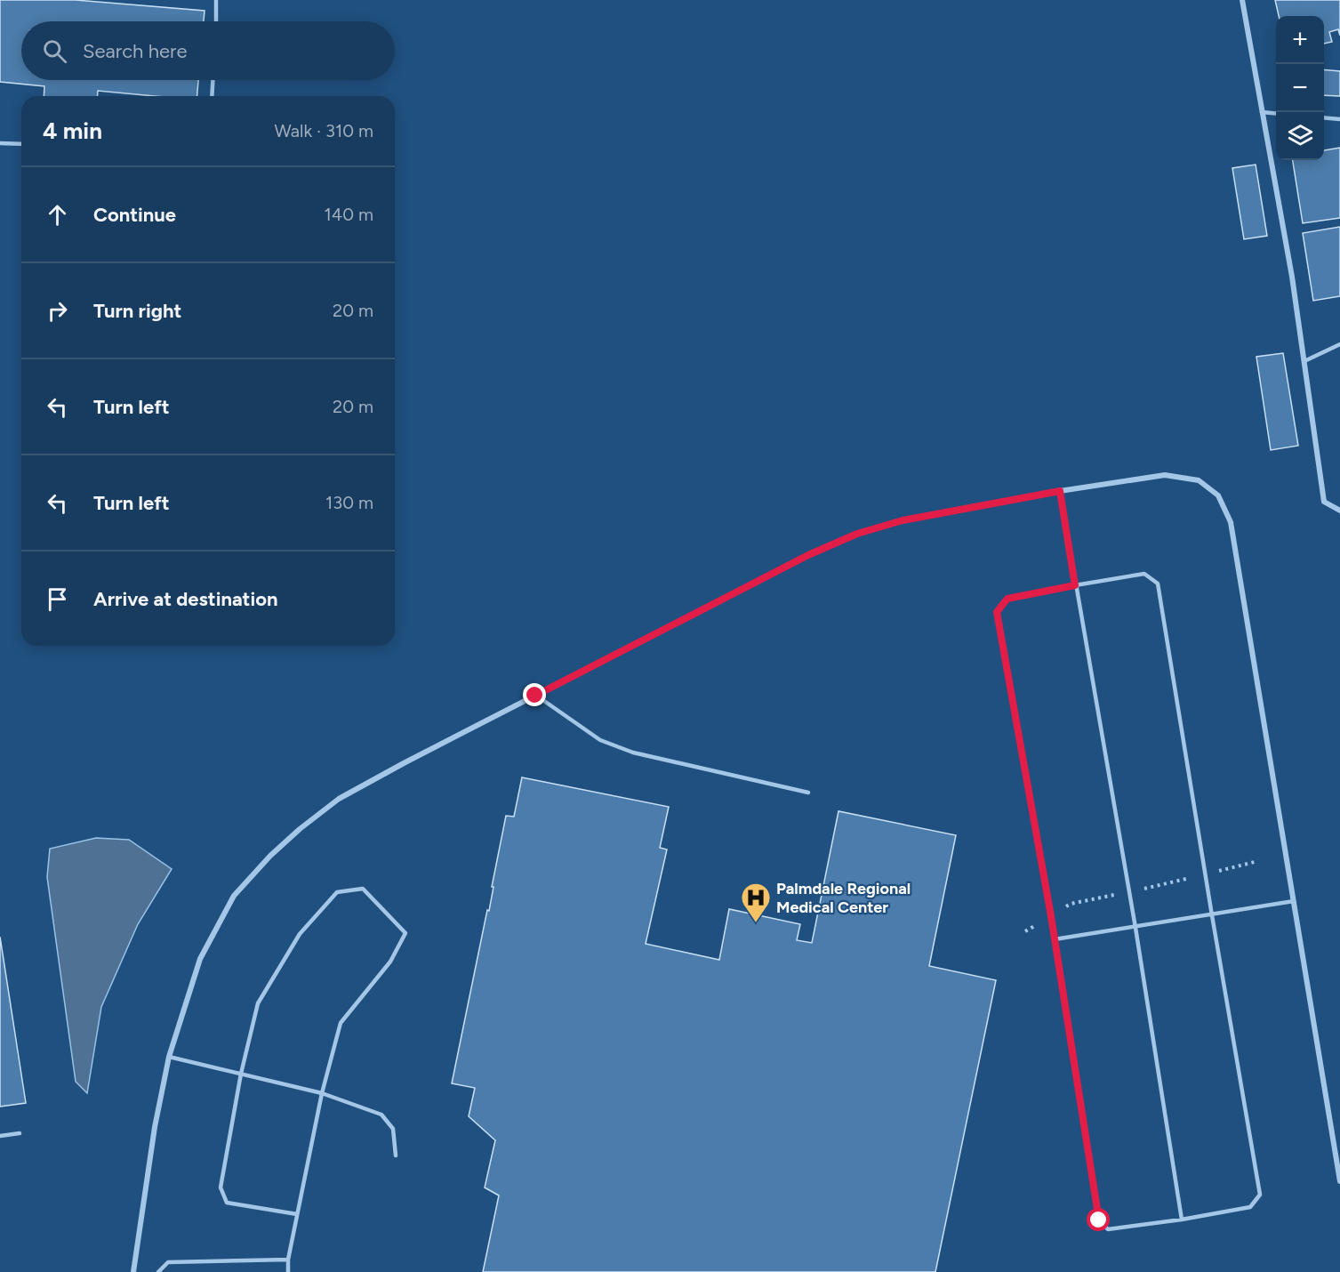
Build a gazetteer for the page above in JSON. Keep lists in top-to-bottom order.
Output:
{
  "places": {
    "hospital": ["Palmdale Regional Medical Center"]
  },
  "page": {
    "map_buttons": ["+", "−"],
    "search": "Search here",
    "heading": ["4 min", "Walk · 310 m"],
    "list": [
      ["Continue", "140 m"],
      ["Turn right", "20 m"],
      ["Turn left", "20 m"],
      ["Turn left", "130 m"],
      "Arrive at destination"
    ]
  }
}
